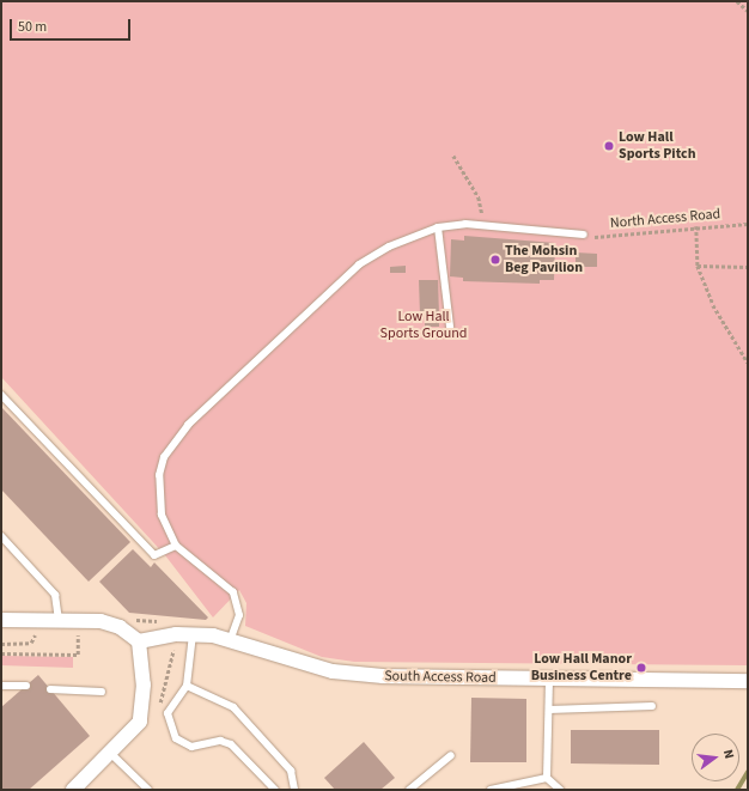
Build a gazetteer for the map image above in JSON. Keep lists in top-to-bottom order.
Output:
{
  "streets": {
    "street": ["South Access Road"],
    "path": ["North Access Road"]
  },
  "parks": ["Low Hall Sports Ground"],
  "places": ["Low Hall Sports Pitch", "The Mohsin Beg Pavilion", "Low Hall Manor Business Centre"],
  "scale_bar": "50 m",
  "north": "right"
}
